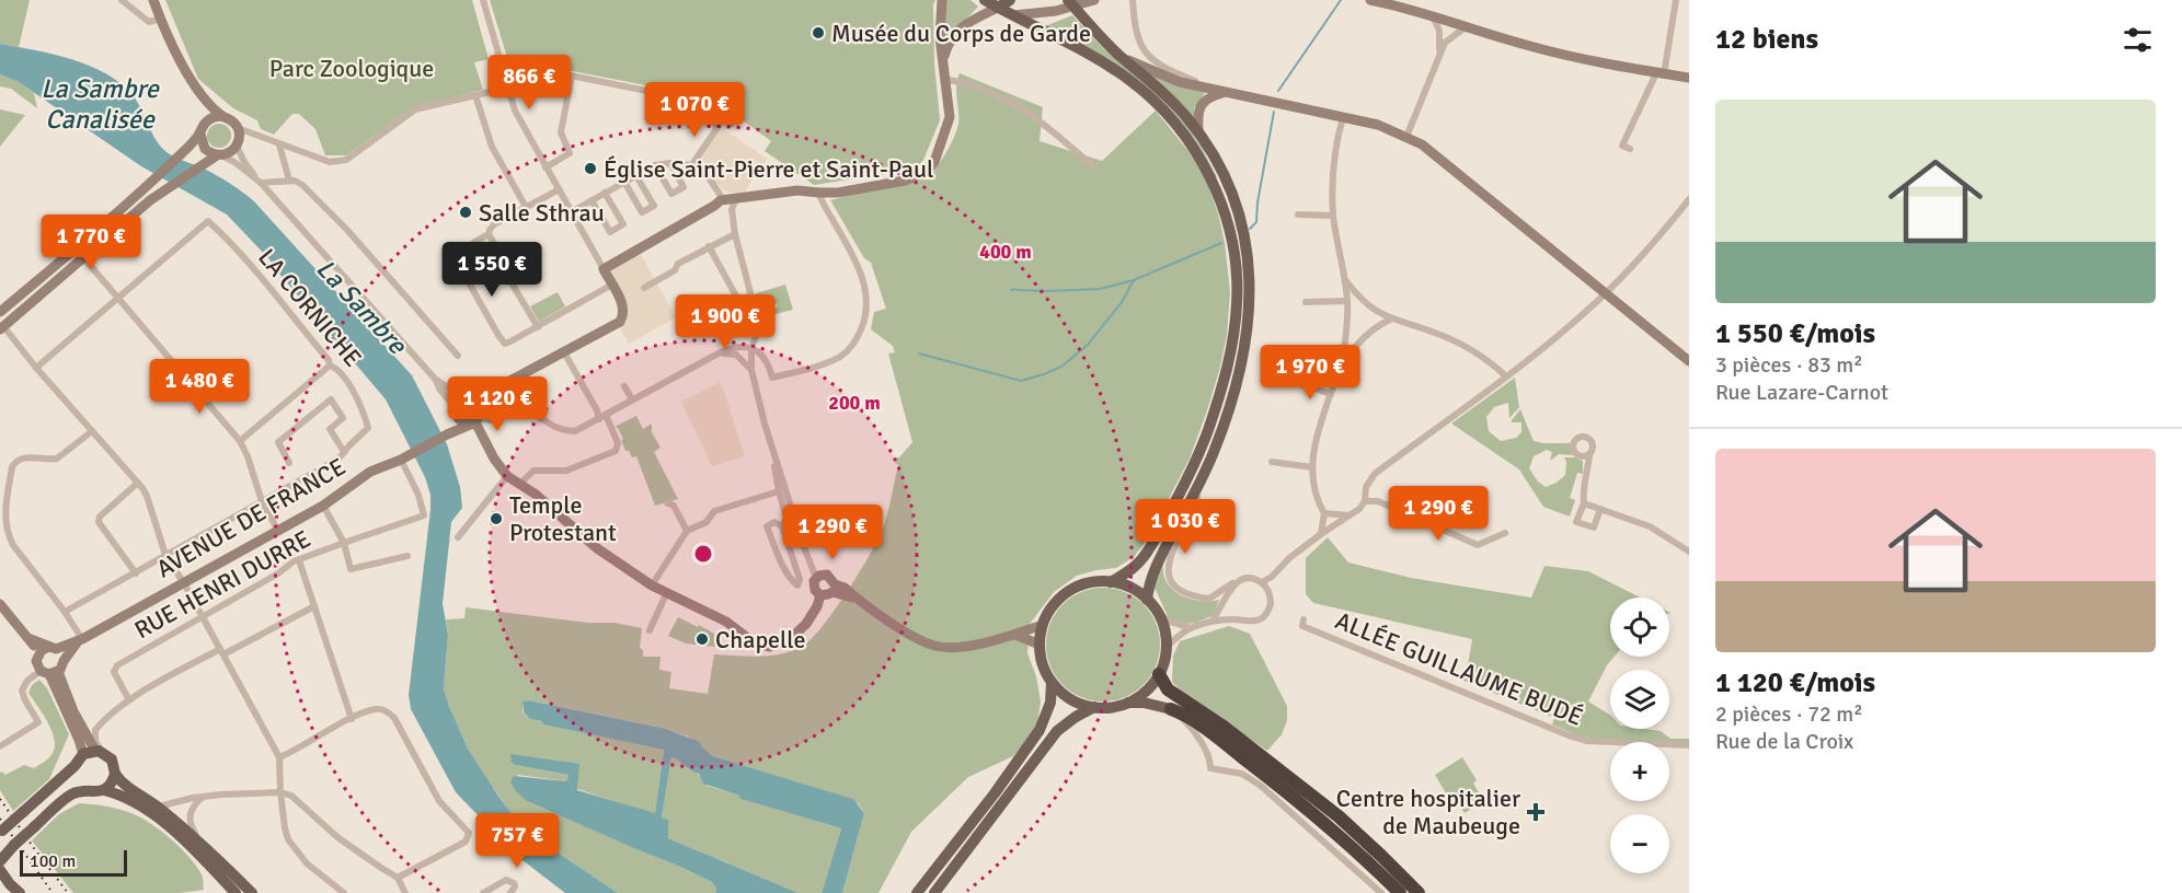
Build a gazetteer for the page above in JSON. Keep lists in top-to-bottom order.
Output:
{
  "streets": {
    "main road": ["AVENUE DE FRANCE"],
    "street": ["LA CORNICHE", "RUE HENRI DURRE", "ALLÉE GUILLAUME BUDÉ"]
  },
  "crossings": [
    ["AVENUE DE FRANCE", "RUE HENRI DURRE"]
  ],
  "water": ["La Sambre Canalisée", "La Sambre"],
  "parks": ["Parc Zoologique"],
  "places": {
    "other": [
      "Musée du Corps de Garde",
      "Église Saint-Pierre et Saint-Paul",
      "Salle Sthrau",
      "Temple Protestant",
      "Chapelle"
    ],
    "health": ["Centre hospitalier de Maubeuge"]
  },
  "scale_bar": "100 m",
  "page": {
    "heading": "12 biens",
    "price": [
      "866 €",
      "1 070 €",
      "1 770 €",
      "1 550 €",
      "1 900 €",
      "1 970 €",
      "1 480 €",
      "1 120 €",
      "1 290 €",
      "1 030 €",
      "1 290 €",
      "757 €"
    ],
    "list": [
      {
        "name": "1 550 €/mois",
        "note": "3 pièces · 83 m² · Rue Lazare-Carnot"
      },
      {
        "name": "1 120 €/mois",
        "note": "2 pièces · 72 m² · Rue de la Croix"
      }
    ],
    "map_buttons": ["+", "−"],
    "scale": "100 m"
  },
  "rings": ["400 m", "200 m"]
}
